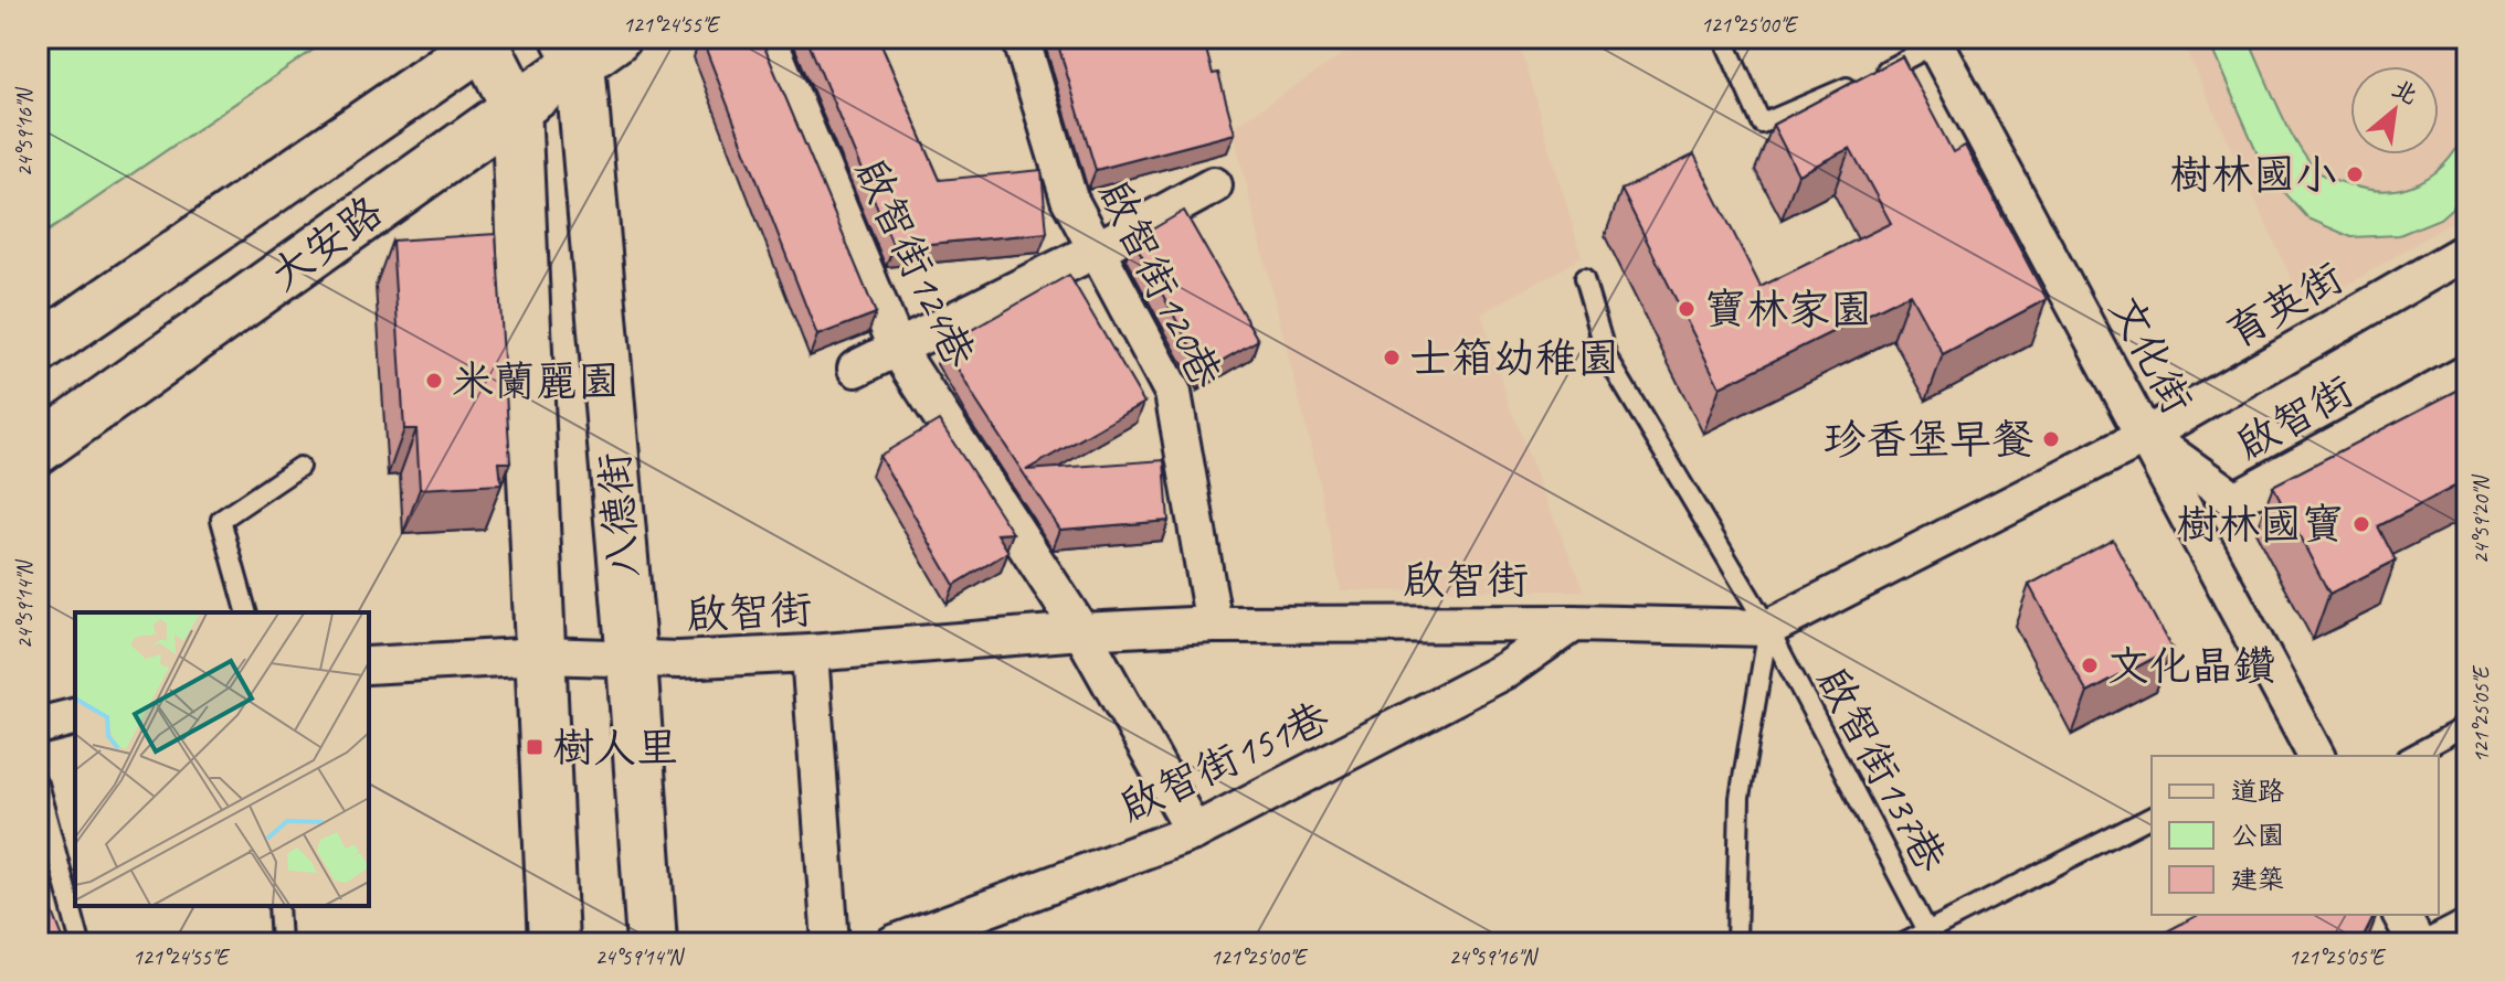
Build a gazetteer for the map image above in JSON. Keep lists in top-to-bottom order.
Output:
{
  "streets": {
    "street": [
      "大安路",
      "啟智街124巷",
      "啟智街120巷",
      "育英街",
      "文化街",
      "啟智街",
      "八德街",
      "啟智街151巷"
    ],
    "lane": ["啟智街137巷"]
  },
  "crossings": [
    ["大安路", "八德街"],
    ["啟智街124巷", "啟智街"],
    ["啟智街124巷", "啟智街151巷"],
    ["啟智街120巷", "啟智街"],
    ["育英街", "文化街"],
    ["育英街", "啟智街"],
    ["文化街", "啟智街"],
    ["啟智街", "八德街"],
    ["啟智街", "啟智街151巷"],
    ["啟智街", "啟智街137巷"]
  ],
  "places": {
    "other": [
      "樹林國小",
      "寶林家園",
      "士箱幼稚園",
      "米蘭麗園",
      "珍香堡早餐",
      "樹林國寶",
      "文化晶鑽"
    ],
    "transit": ["樹人里"]
  },
  "legend": ["道路", "公園", "建築"],
  "north": "top right",
  "coordinates": [
    "121°24'55\"E",
    "121°25'00\"E",
    "24°59'16\"N",
    "24°59'20\"N",
    "24°59'14\"N",
    "121°25'05\"E"
  ]
}
